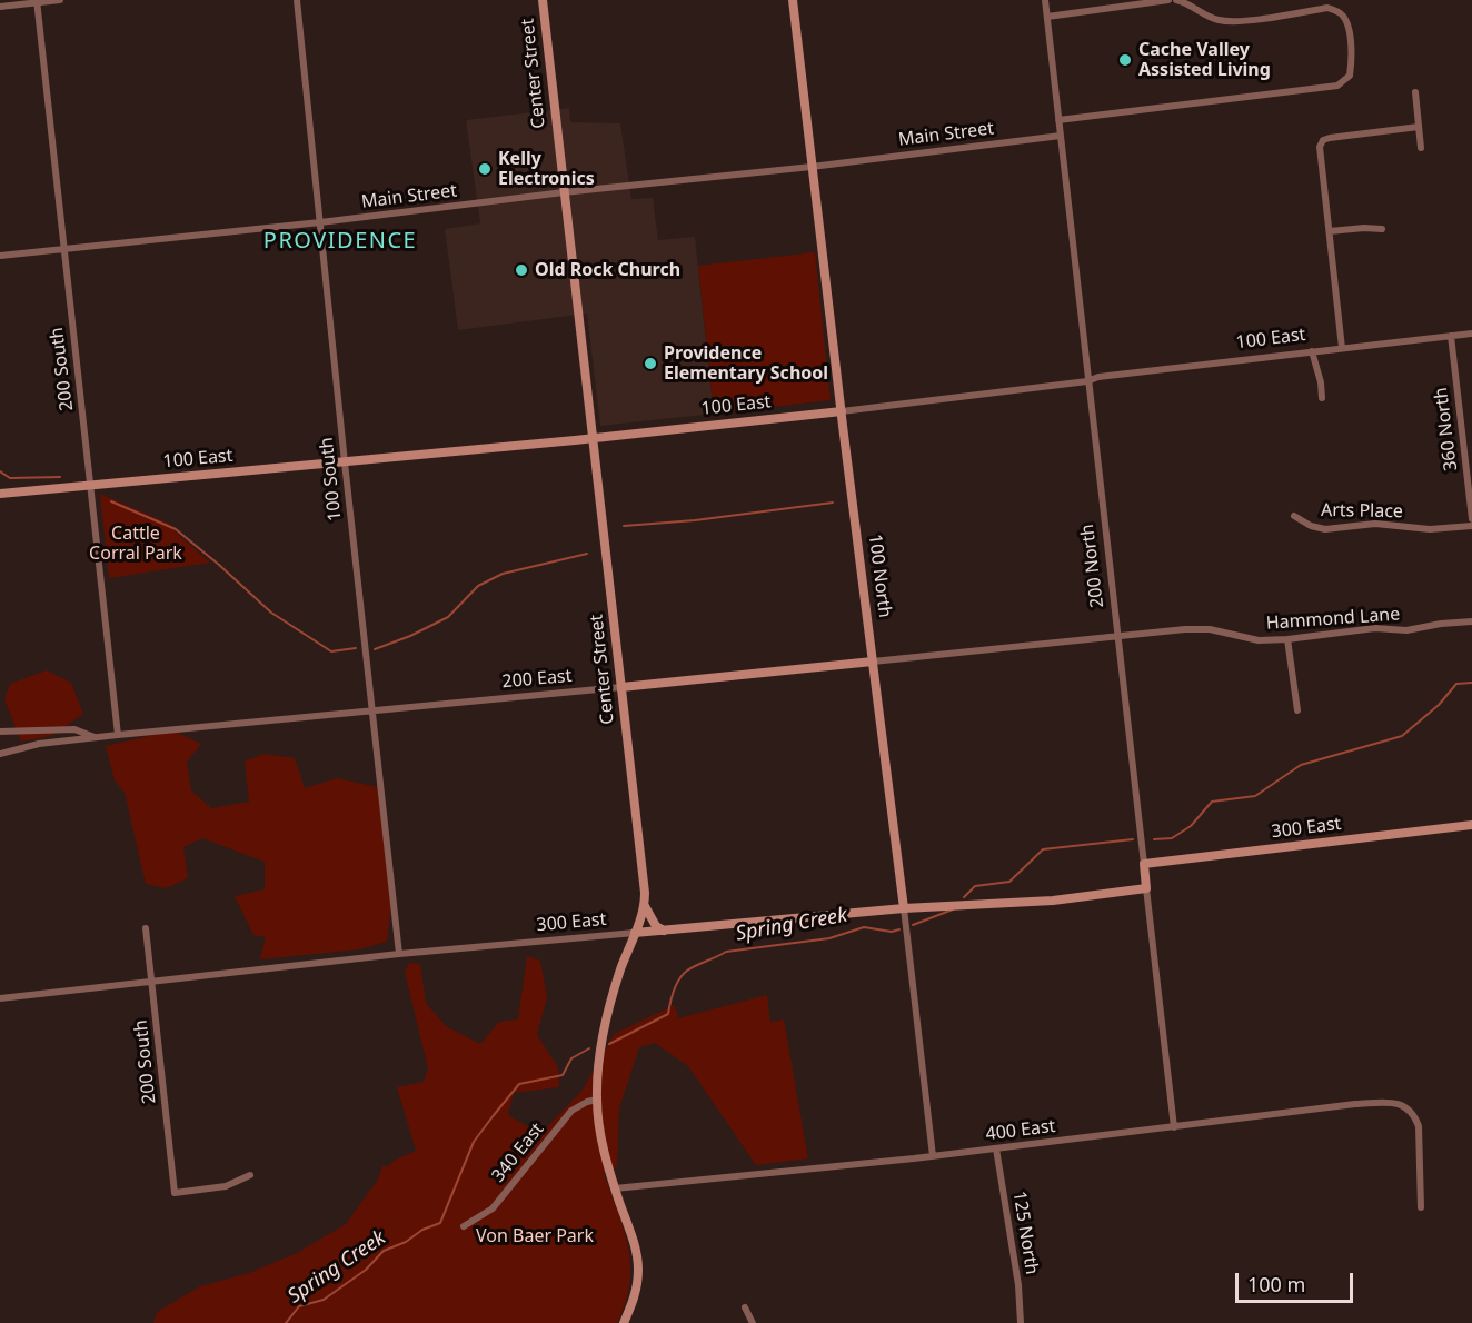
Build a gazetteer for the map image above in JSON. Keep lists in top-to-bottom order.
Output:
{
  "streets": {
    "street": [
      "Center Street",
      "Main Street",
      "100 East",
      "200 South",
      "360 North",
      "100 South",
      "Arts Place",
      "200 North",
      "100 North",
      "Hammond Lane",
      "200 East",
      "300 East",
      "400 East",
      "340 East",
      "125 North"
    ]
  },
  "crossings": [
    ["Center Street", "Main Street"],
    ["Center Street", "100 East"],
    ["Center Street", "200 East"],
    ["Center Street", "300 East"],
    ["Center Street", "400 East"],
    ["Center Street", "340 East"],
    ["Main Street", "200 South"],
    ["Main Street", "100 South"],
    ["Main Street", "200 North"],
    ["Main Street", "100 North"],
    ["100 East", "200 South"],
    ["100 East", "360 North"],
    ["100 East", "100 South"],
    ["100 East", "200 North"],
    ["100 East", "100 North"],
    ["200 South", "200 East"],
    ["200 South", "300 East"],
    ["100 South", "200 East"],
    ["100 South", "300 East"],
    ["200 North", "Hammond Lane"],
    ["200 North", "200 East"],
    ["200 North", "300 East"],
    ["200 North", "400 East"],
    ["100 North", "200 East"],
    ["100 North", "300 East"],
    ["100 North", "400 East"],
    ["Hammond Lane", "200 East"],
    ["400 East", "125 North"]
  ],
  "districts": ["PROVIDENCE"],
  "water": ["Spring Creek"],
  "parks": ["Cattle Corral Park", "Von Baer Park"],
  "places": [
    "Cache Valley Assisted Living",
    "Kelly Electronics",
    "Old Rock Church",
    "Providence Elementary School"
  ],
  "scale_bar": "100 m"
}
